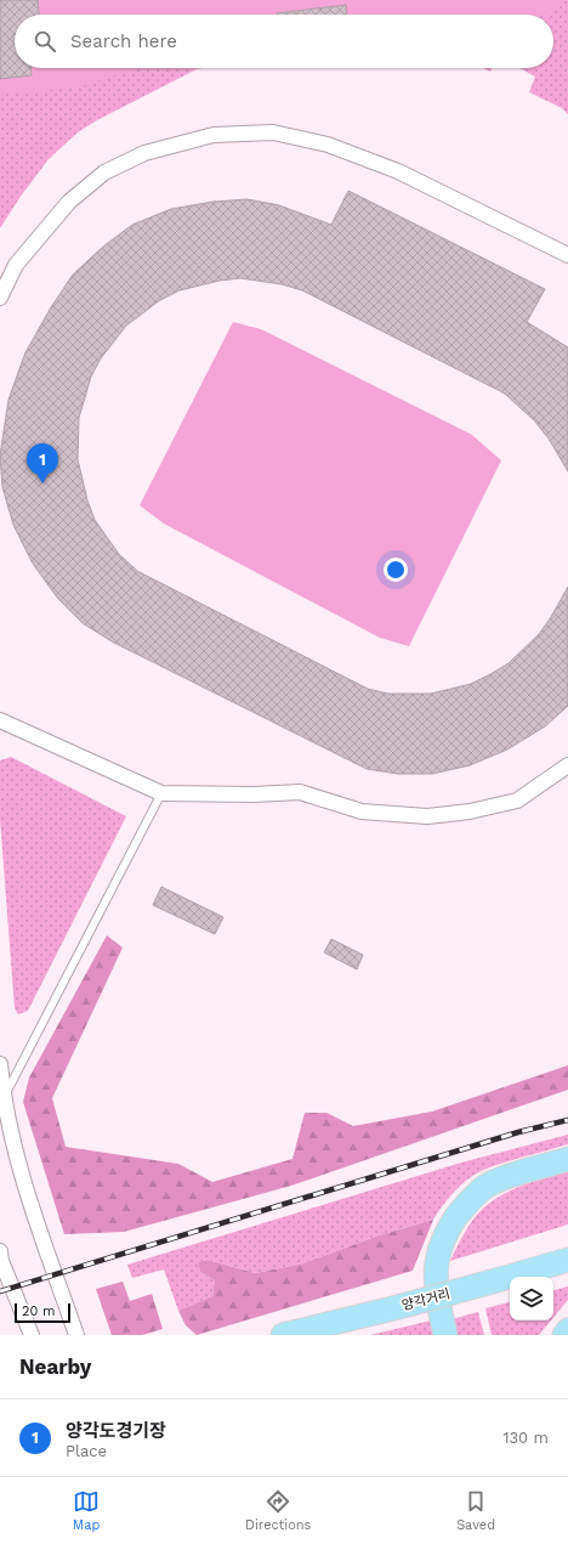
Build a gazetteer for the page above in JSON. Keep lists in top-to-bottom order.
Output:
{
  "streets": {
    "main road": ["양각거리"]
  },
  "scale_bar": "20 m",
  "page": {
    "search": "Search here",
    "pins": "1",
    "scale": "20 m",
    "heading": "Nearby",
    "list": [
      {
        "mark": "1",
        "name": "양각도경기장",
        "note": "Place",
        "value": "130 m"
      }
    ],
    "nav": ["Map", "Directions", "Saved"]
  }
}
